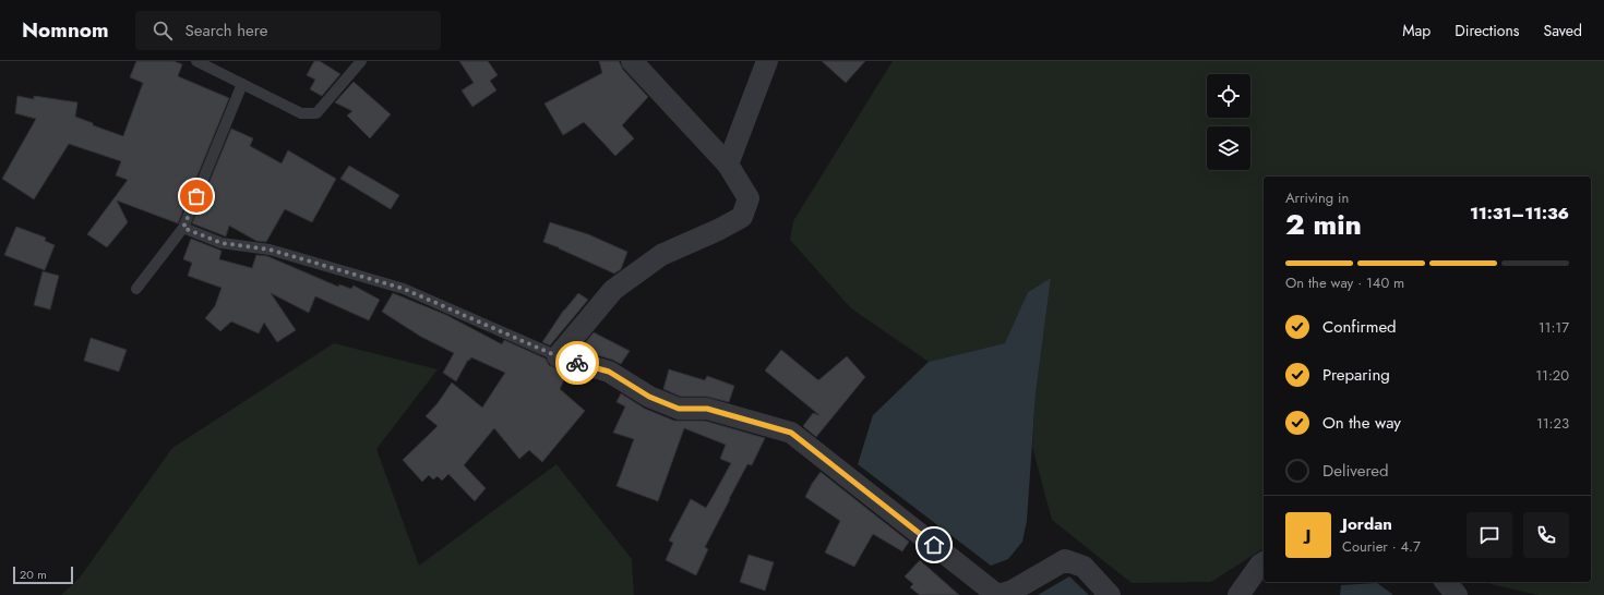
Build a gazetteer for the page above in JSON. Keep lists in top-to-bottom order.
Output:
{
  "scale_bar": "20 m",
  "page": {
    "header": "Nomnom",
    "search": "Search here",
    "nav": ["Map", "Directions", "Saved"],
    "heading": ["2 min", "Arriving in", "11:31–11:36"],
    "panel": ["Jordan", "Courier · 4.7"],
    "bar": "On the way · 140 m",
    "list": [
      ["Confirmed", "11:17"],
      ["Preparing", "11:20"],
      ["On the way", "11:23"],
      "Delivered"
    ],
    "round": "J",
    "scale": "20 m"
  }
}
